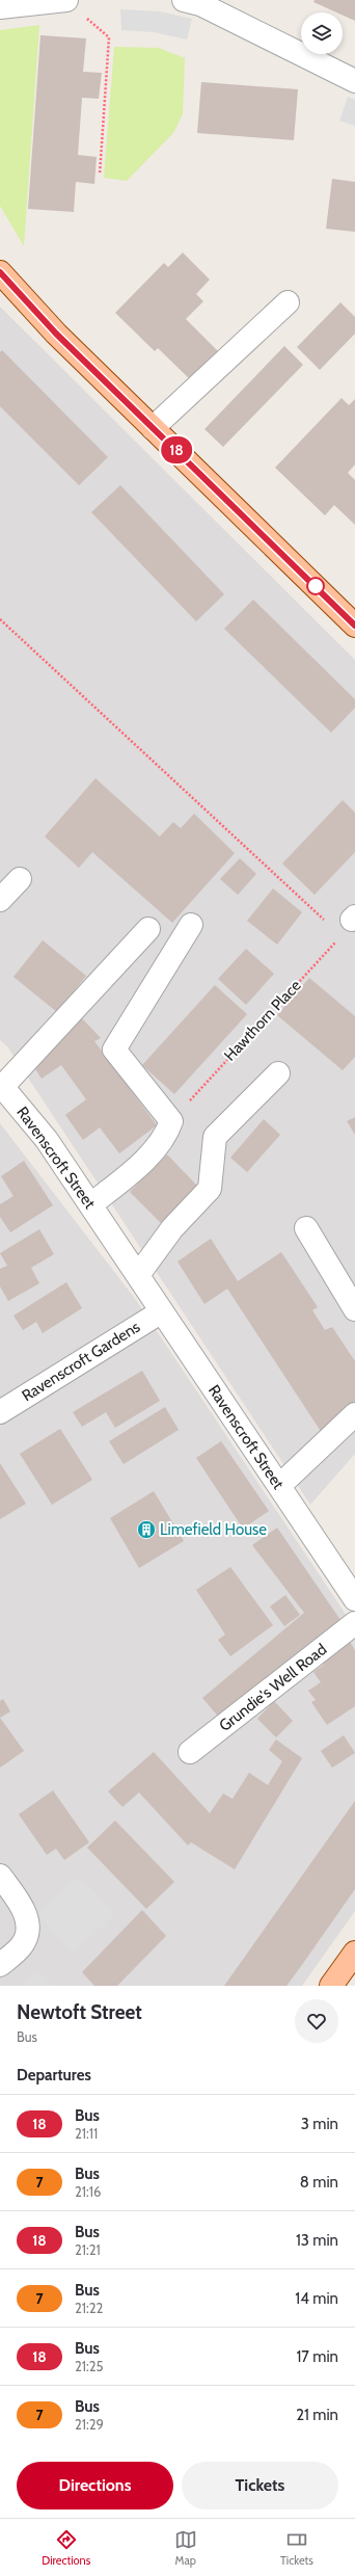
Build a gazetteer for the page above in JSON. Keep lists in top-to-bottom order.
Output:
{
  "streets": {
    "street": ["Ravenscroft Street", "Ravenscroft Gardens", "Grundie's Well Road"],
    "path": ["Hawthorn Place"]
  },
  "crossings": [
    ["Ravenscroft Street", "Ravenscroft Gardens"]
  ],
  "places": {
    "building": ["Limefield House"]
  },
  "lines": ["bus line 18"],
  "page": {
    "on_map": "18",
    "heading": [
      ["Newtoft Street", "Bus"],
      "Departures"
    ],
    "list": [
      {
        "mark": "18",
        "name": "Bus",
        "note": "21:11",
        "value": "3 min"
      },
      {
        "mark": "7",
        "name": "Bus",
        "note": "21:16",
        "value": "8 min"
      },
      {
        "mark": "18",
        "name": "Bus",
        "note": "21:21",
        "value": "13 min"
      },
      {
        "mark": "7",
        "name": "Bus",
        "note": "21:22",
        "value": "14 min"
      },
      {
        "mark": "18",
        "name": "Bus",
        "note": "21:25",
        "value": "17 min"
      },
      {
        "mark": "7",
        "name": "Bus",
        "note": "21:29",
        "value": "21 min"
      }
    ],
    "buttons": ["Directions", "Tickets"],
    "tabs": ["Directions", "Map", "Tickets"]
  }
}
